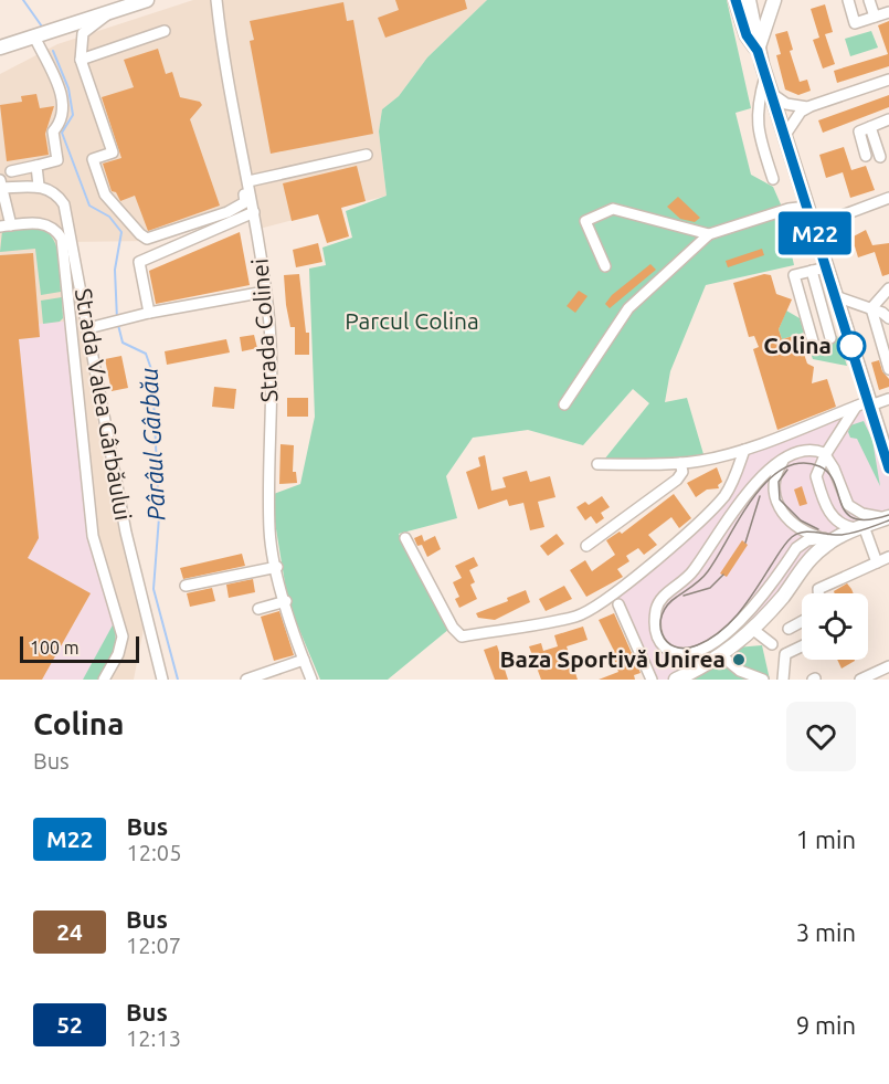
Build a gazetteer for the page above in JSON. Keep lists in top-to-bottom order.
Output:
{
  "streets": {
    "street": ["Strada Colinei", "Strada Valea Gârbăului"]
  },
  "water": ["Pârâul Gârbău"],
  "parks": ["Parcul Colina"],
  "places": ["Colina", "Baza Sportivă Unirea"],
  "lines": ["bus line M22"],
  "scale_bar": "100 m",
  "page": {
    "on_map": "M22",
    "scale": "100 m",
    "heading": ["Colina", "Bus"],
    "list": [
      {
        "mark": "M22",
        "name": "Bus",
        "note": "12:05",
        "value": "1 min"
      },
      {
        "mark": "24",
        "name": "Bus",
        "note": "12:07",
        "value": "3 min"
      },
      {
        "mark": "52",
        "name": "Bus",
        "note": "12:13",
        "value": "9 min"
      }
    ]
  }
}
